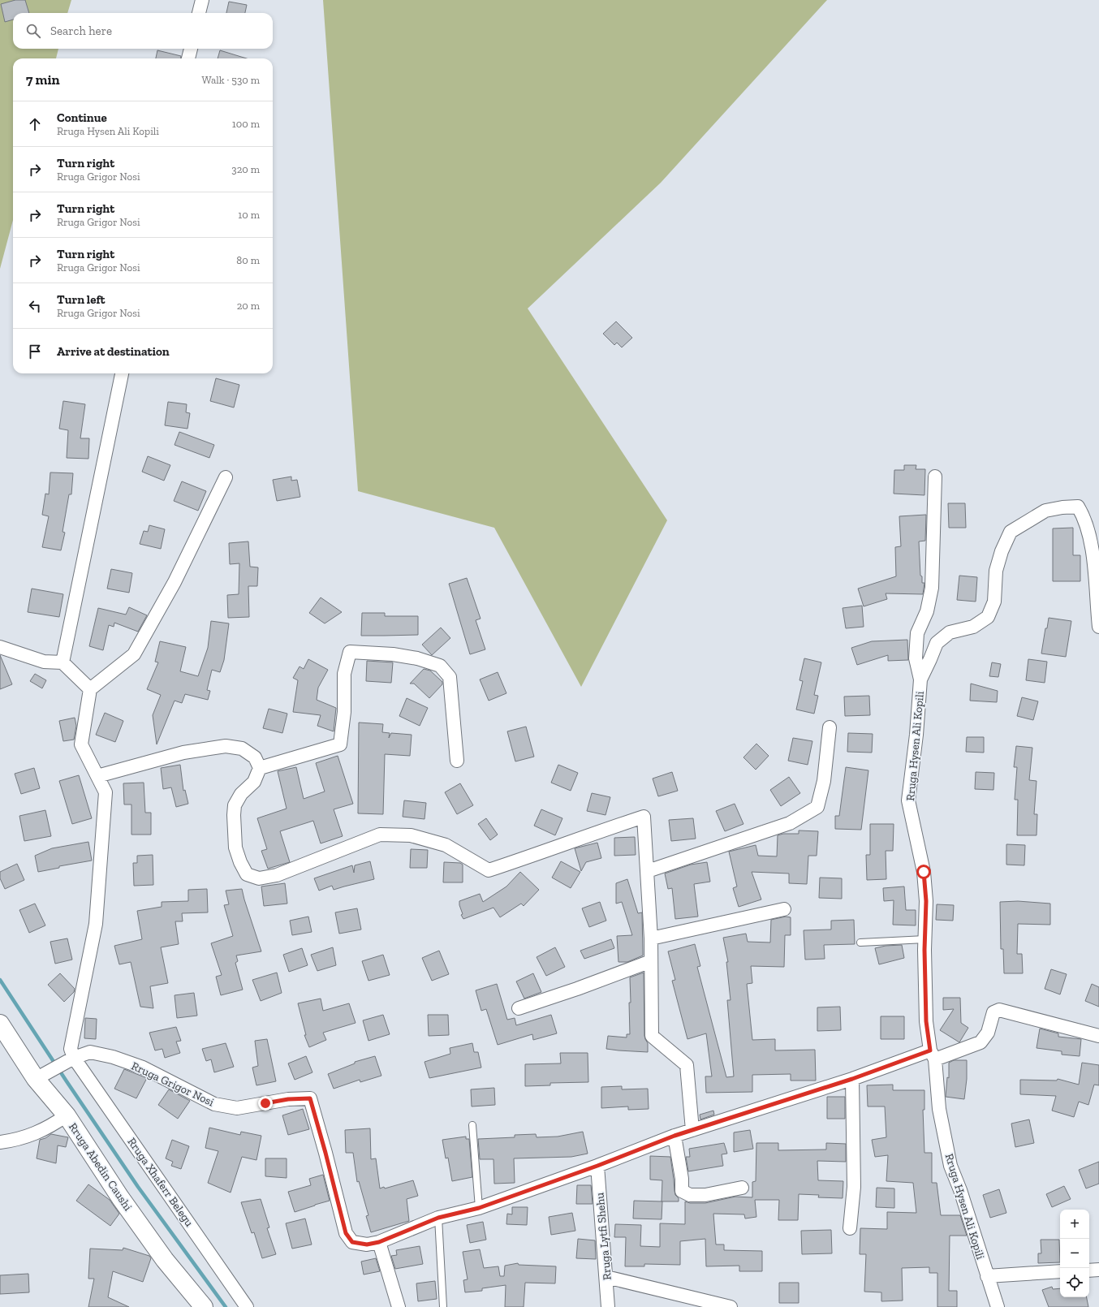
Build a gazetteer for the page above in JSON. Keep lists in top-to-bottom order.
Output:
{
  "streets": {
    "main road": ["Rruga Abedin Caushi"],
    "street": [
      "Rruga Hysen Ali Kopili",
      "Rruga Grigor Nosi",
      "Rruga Xhaferr Belegu",
      "Rruga Lytfi Shehu"
    ]
  },
  "crossings": [
    ["Rruga Hysen Ali Kopili", "Rruga Grigor Nosi"],
    ["Rruga Grigor Nosi", "Rruga Xhaferr Belegu"],
    ["Rruga Grigor Nosi", "Rruga Lytfi Shehu"]
  ],
  "page": {
    "search": "Search here",
    "heading": ["7 min", "Walk · 530 m"],
    "list": [
      ["Continue", "Rruga Hysen Ali Kopili", "100 m"],
      ["Turn right", "Rruga Grigor Nosi", "320 m"],
      ["Turn right", "Rruga Grigor Nosi", "10 m"],
      ["Turn right", "Rruga Grigor Nosi", "80 m"],
      ["Turn left", "Rruga Grigor Nosi", "20 m"],
      "Arrive at destination"
    ],
    "map_buttons": ["+", "−"]
  }
}
